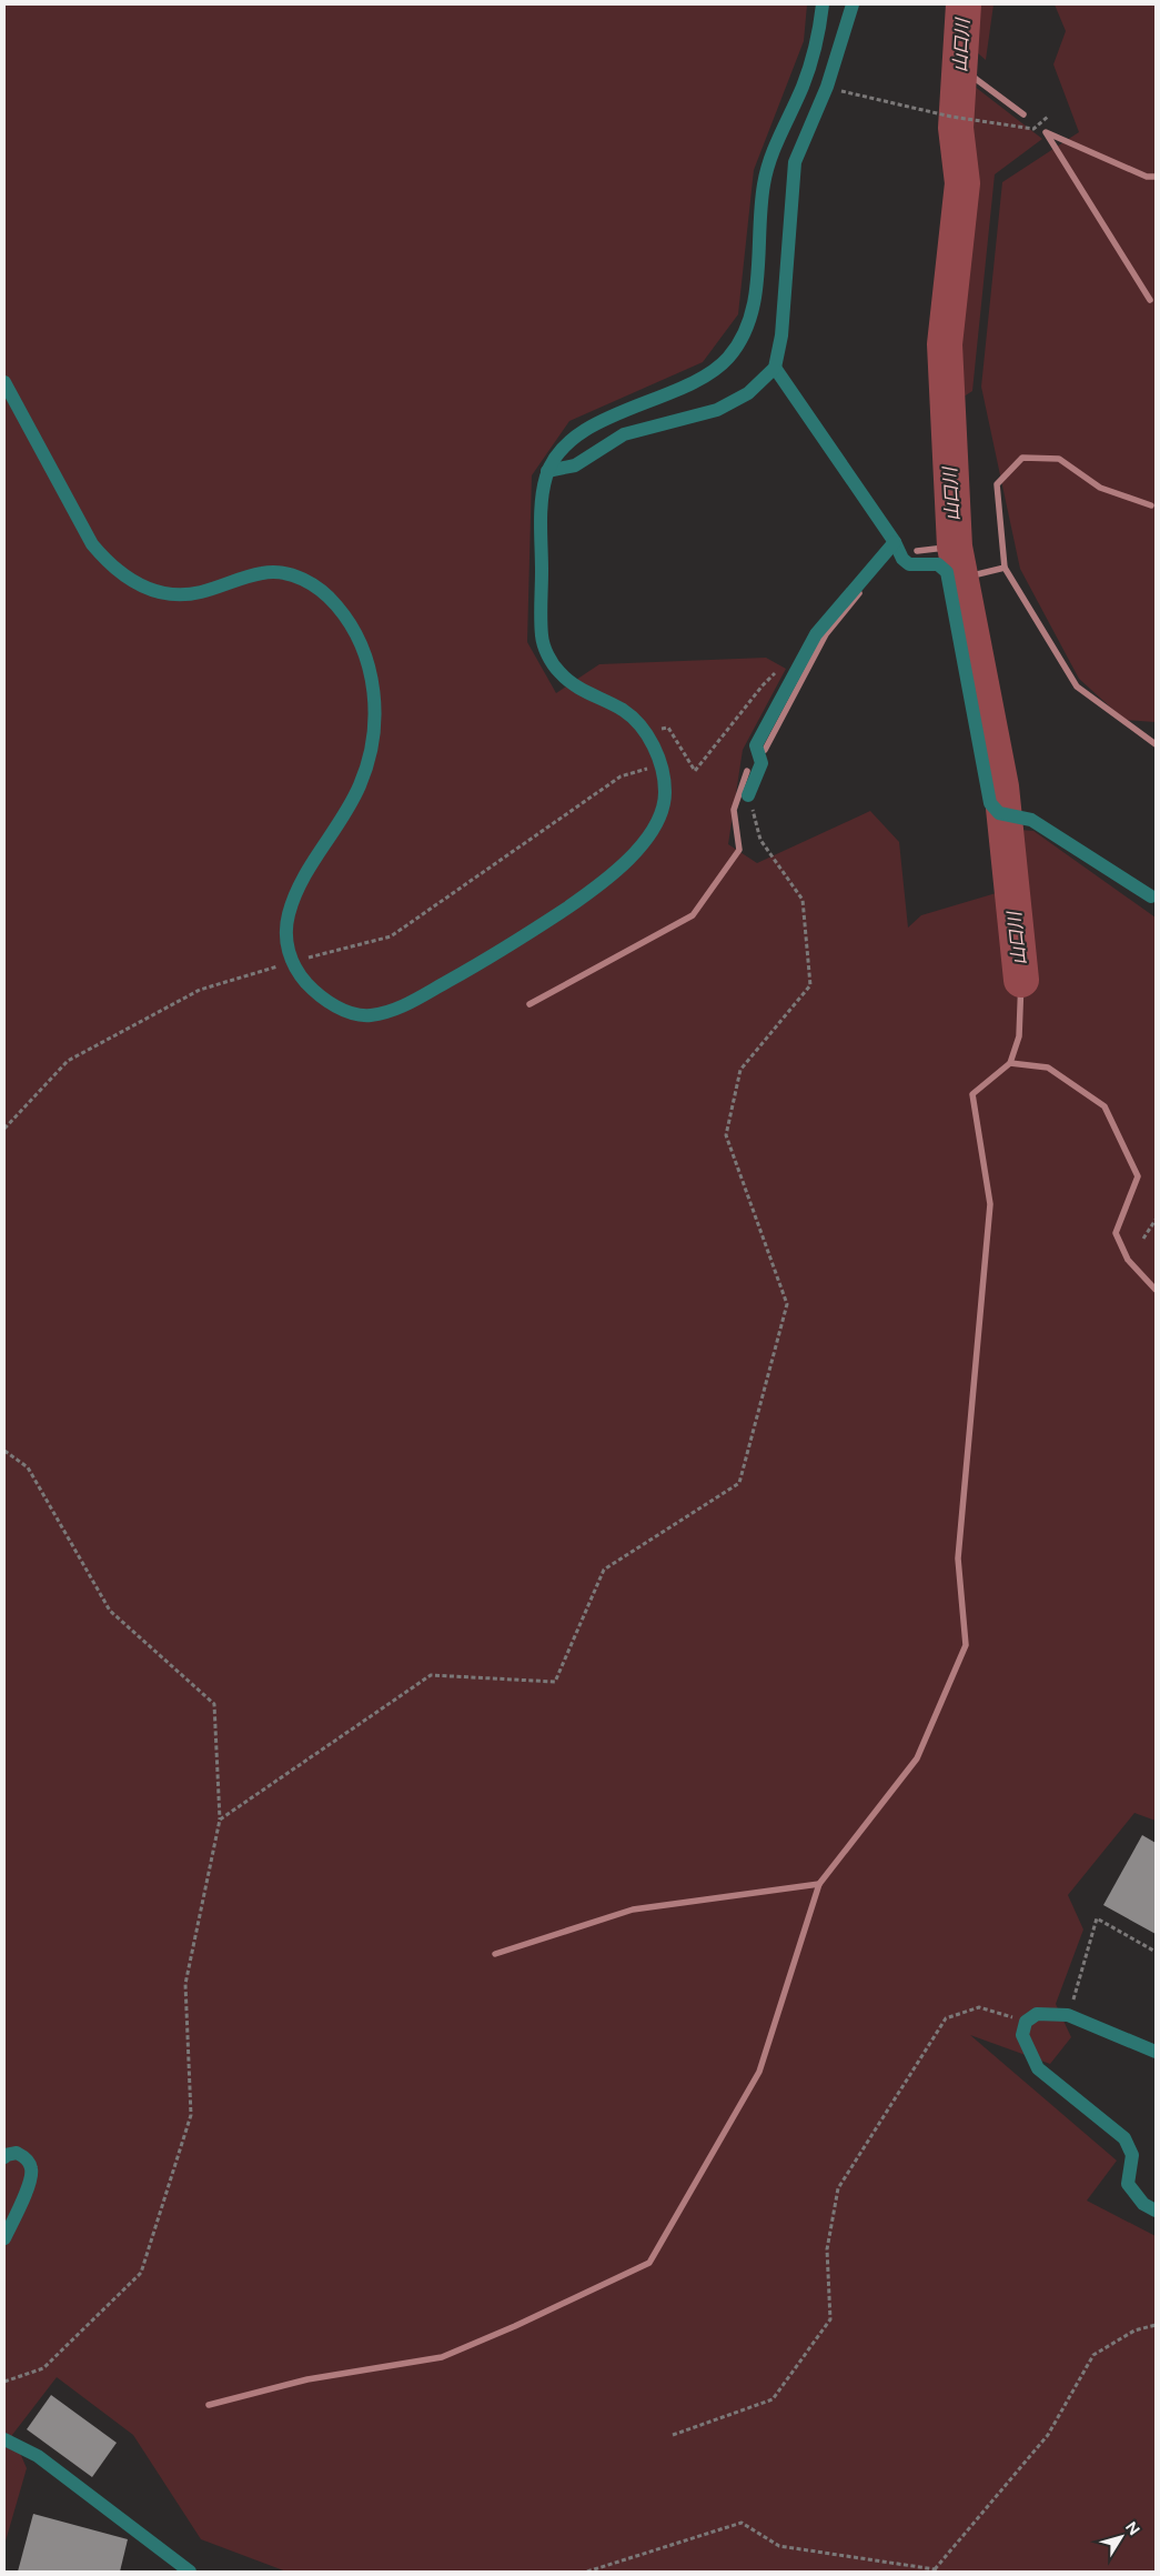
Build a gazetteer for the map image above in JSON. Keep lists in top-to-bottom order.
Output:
{
  "water": ["山口川"],
  "north": "top right"
}
